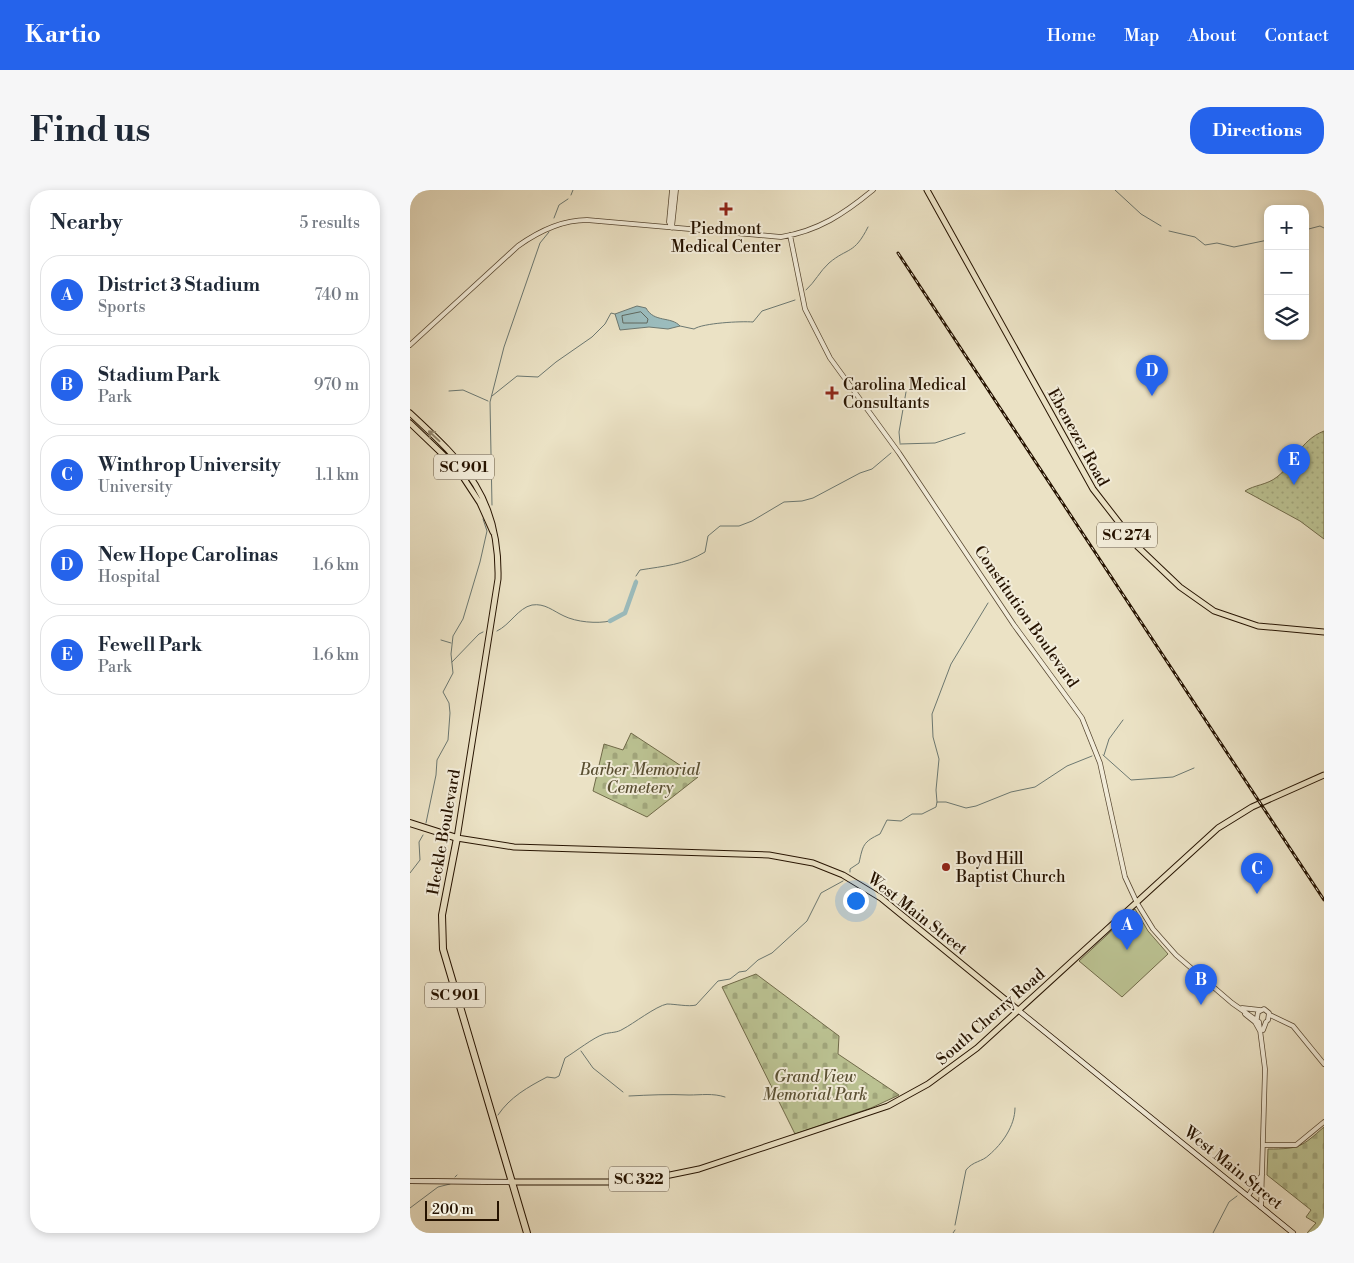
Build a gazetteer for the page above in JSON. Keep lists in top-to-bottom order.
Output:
{
  "streets": {
    "highway": ["SC 901", "Heckle Boulevard", "West Main Street"],
    "main road": [
      "Ebenezer Road",
      "SC 274",
      "South Cherry Road",
      "SC 322"
    ],
    "street": ["Constitution Boulevard"]
  },
  "crossings": [
    ["SC 901", "Heckle Boulevard"],
    ["Constitution Boulevard", "South Cherry Road"],
    ["Heckle Boulevard", "West Main Street"],
    ["Heckle Boulevard", "South Cherry Road"],
    ["Heckle Boulevard", "SC 322"],
    ["West Main Street", "South Cherry Road"],
    ["South Cherry Road", "SC 322"]
  ],
  "parks": ["Barber Memorial Cemetery", "Grand View Memorial Park"],
  "places": {
    "health": ["Piedmont Medical Center", "Carolina Medical Consultants"],
    "other": ["Boyd Hill Baptist Church"]
  },
  "scale_bar": "200 m",
  "page": {
    "header": "Kartio",
    "nav": [
      "Home",
      "Map",
      "About",
      "Contact"
    ],
    "buttons": "Directions",
    "title": "Find us",
    "heading": ["Nearby", "5 results"],
    "map_buttons": ["+", "−"],
    "list": [
      {
        "mark": "A",
        "name": "District 3 Stadium",
        "note": "Sports",
        "value": "740 m"
      },
      {
        "mark": "B",
        "name": "Stadium Park",
        "note": "Park",
        "value": "970 m"
      },
      {
        "mark": "C",
        "name": "Winthrop University",
        "note": "University",
        "value": "1.1 km"
      },
      {
        "mark": "D",
        "name": "New Hope Carolinas",
        "note": "Hospital",
        "value": "1.6 km"
      },
      {
        "mark": "E",
        "name": "Fewell Park",
        "note": "Park",
        "value": "1.6 km"
      }
    ],
    "pins": [
      "D",
      "E",
      "C",
      "A",
      "B"
    ],
    "scale": "200 m"
  }
}
